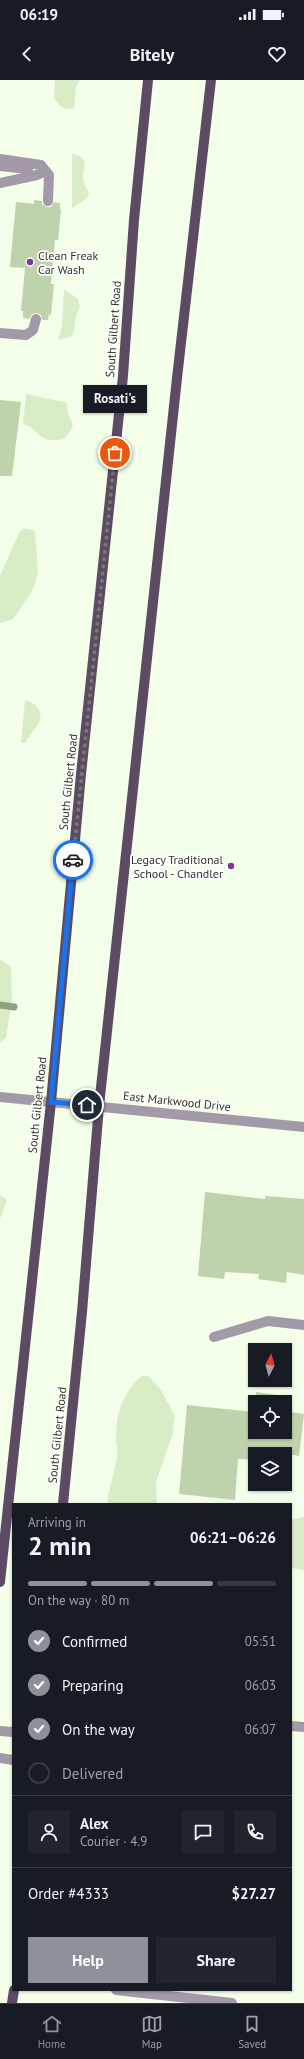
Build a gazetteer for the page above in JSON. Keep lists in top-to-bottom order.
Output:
{
  "streets": {
    "main road": ["South Gilbert Road"],
    "street": ["East Markwood Drive"]
  },
  "crossings": [
    ["South Gilbert Road", "East Markwood Drive"]
  ],
  "places": ["Clean Freak Car Wash", "Rosati's", "Legacy Traditional School - Chandler"],
  "north": "top",
  "page": {
    "status": "06:19",
    "header": "Bitely",
    "bubble": "Rosati's",
    "heading": ["2 min", "Arriving in", "06:21–06:26"],
    "panel": [
      "Alex",
      "Courier · 4.9",
      "Order #4333",
      "$27.27"
    ],
    "bar": "On the way · 80 m",
    "list": [
      ["Confirmed", "05:51"],
      ["Preparing", "06:03"],
      ["On the way", "06:07"],
      "Delivered"
    ],
    "buttons": ["Help", "Share"],
    "tabs": ["Home", "Map", "Saved"]
  }
}
